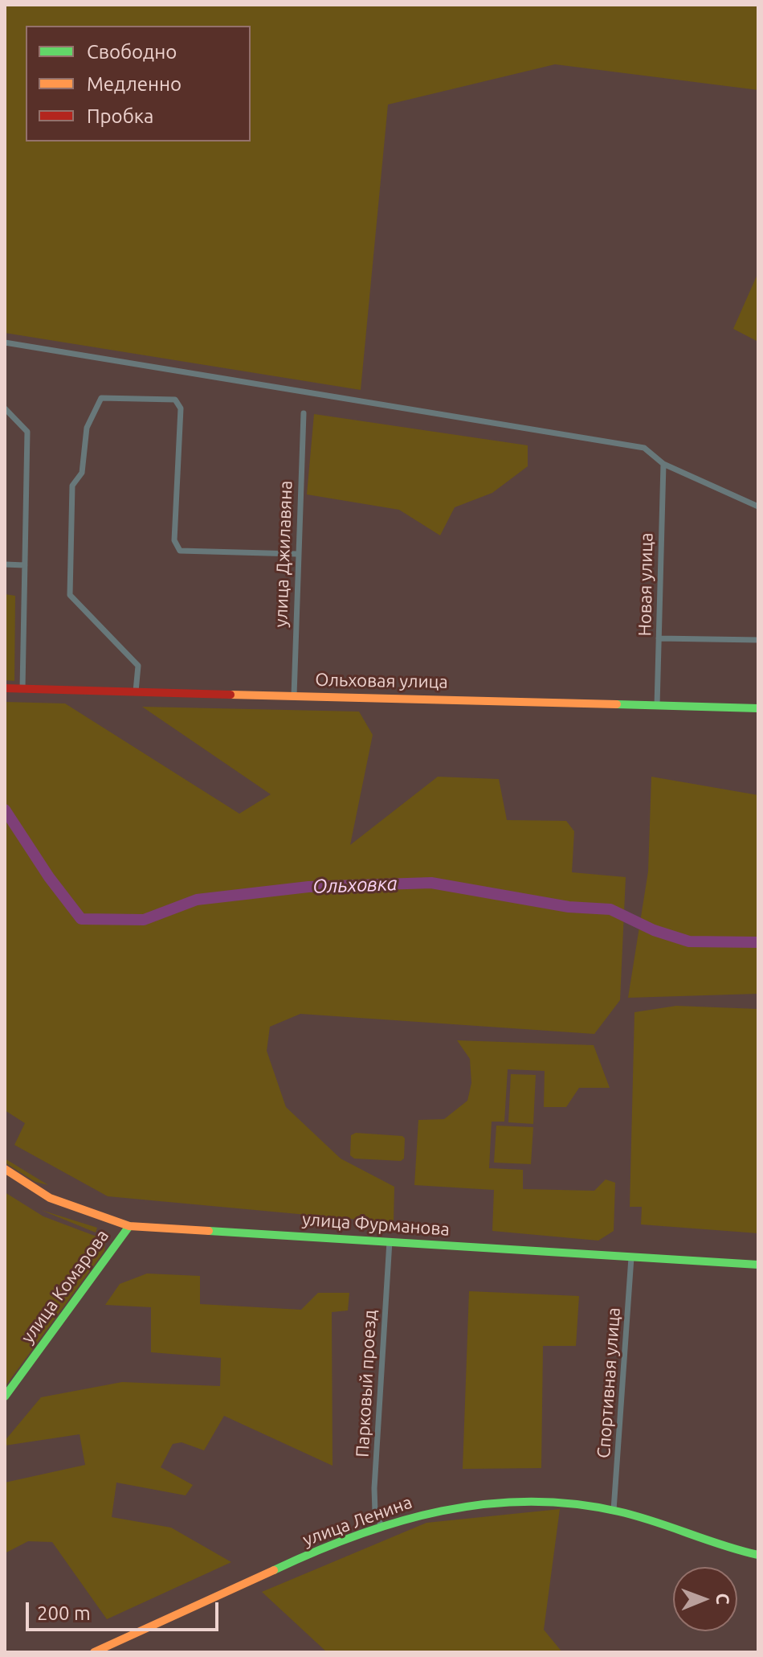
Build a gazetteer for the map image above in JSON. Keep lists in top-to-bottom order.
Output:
{
  "streets": {
    "main road": [
      "Ольховая улица",
      "улица Фурманова",
      "улица Комарова",
      "улица Ленина"
    ],
    "street": [
      "улица Джилавяна",
      "Новая улица",
      "Спортивная улица",
      "Парковый проезд"
    ]
  },
  "crossings": [
    ["улица Джилавяна", "Ольховая улица"],
    ["Новая улица", "Ольховая улица"],
    ["улица Фурманова", "улица Комарова"],
    ["улица Фурманова", "Спортивная улица"],
    ["улица Фурманова", "Парковый проезд"],
    ["Спортивная улица", "улица Ленина"],
    ["Парковый проезд", "улица Ленина"]
  ],
  "water": ["Ольховка"],
  "legend": ["Свободно", "Медленно", "Пробка"],
  "scale_bar": "200 m",
  "north": "right"
}
